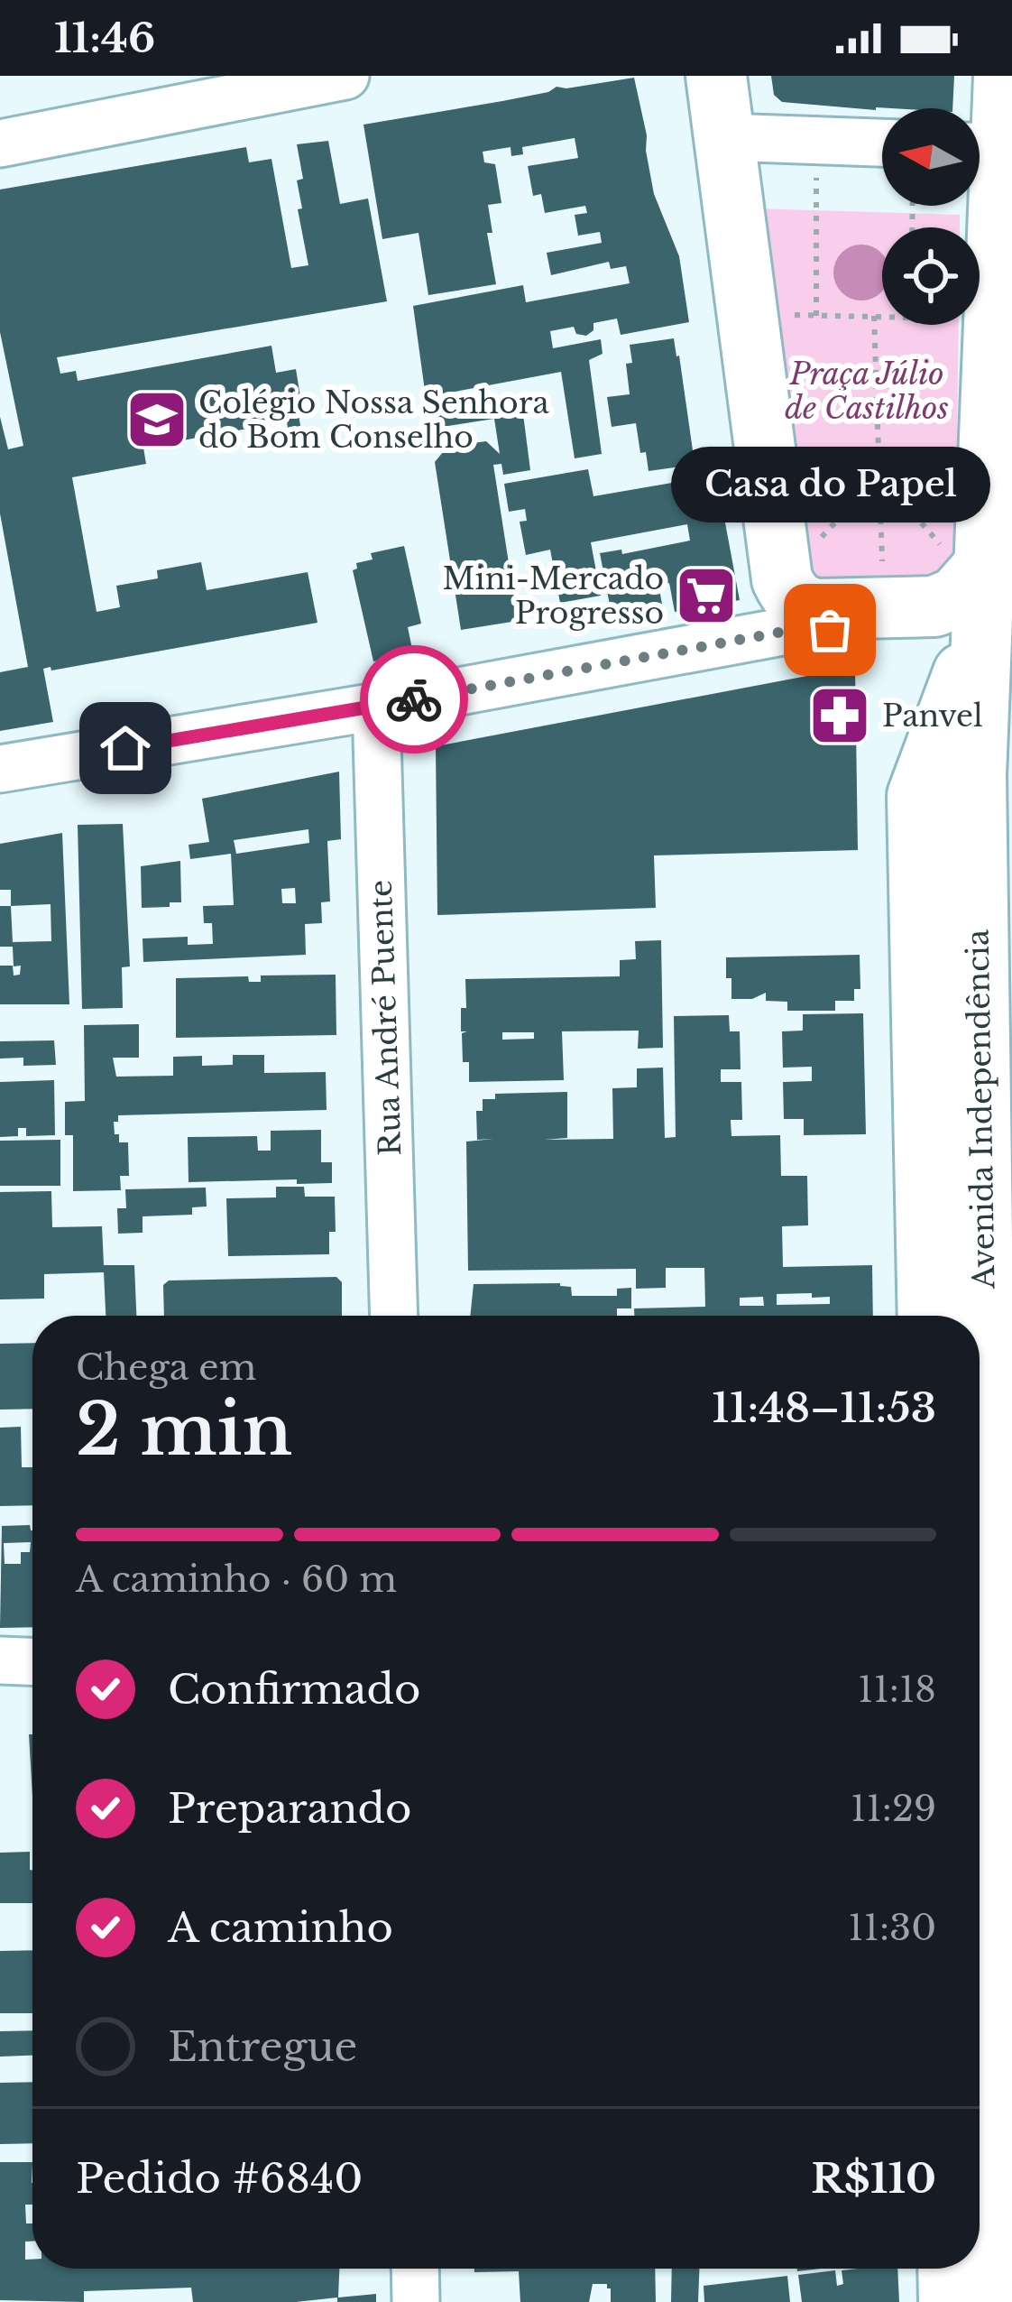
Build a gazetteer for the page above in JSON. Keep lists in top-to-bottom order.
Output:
{
  "streets": {
    "main road": ["Avenida Independência"],
    "street": ["Rua André Puente"]
  },
  "parks": ["Praça Júlio de Castilhos"],
  "places": {
    "school or university": ["Colégio Nossa Senhora do Bom Conselho"],
    "supermarket": ["Mini-Mercado Progresso"],
    "other": ["Casa do Papel"],
    "pharmacy": ["Panvel"]
  },
  "north": "left",
  "page": {
    "status": "11:46",
    "bubble": "Casa do Papel",
    "heading": ["2 min", "Chega em", "11:48–11:53"],
    "panel": ["Pedido #6840", "R$110"],
    "bar": "A caminho · 60 m",
    "list": [
      ["Confirmado", "11:18"],
      ["Preparando", "11:29"],
      ["A caminho", "11:30"],
      "Entregue"
    ]
  }
}
